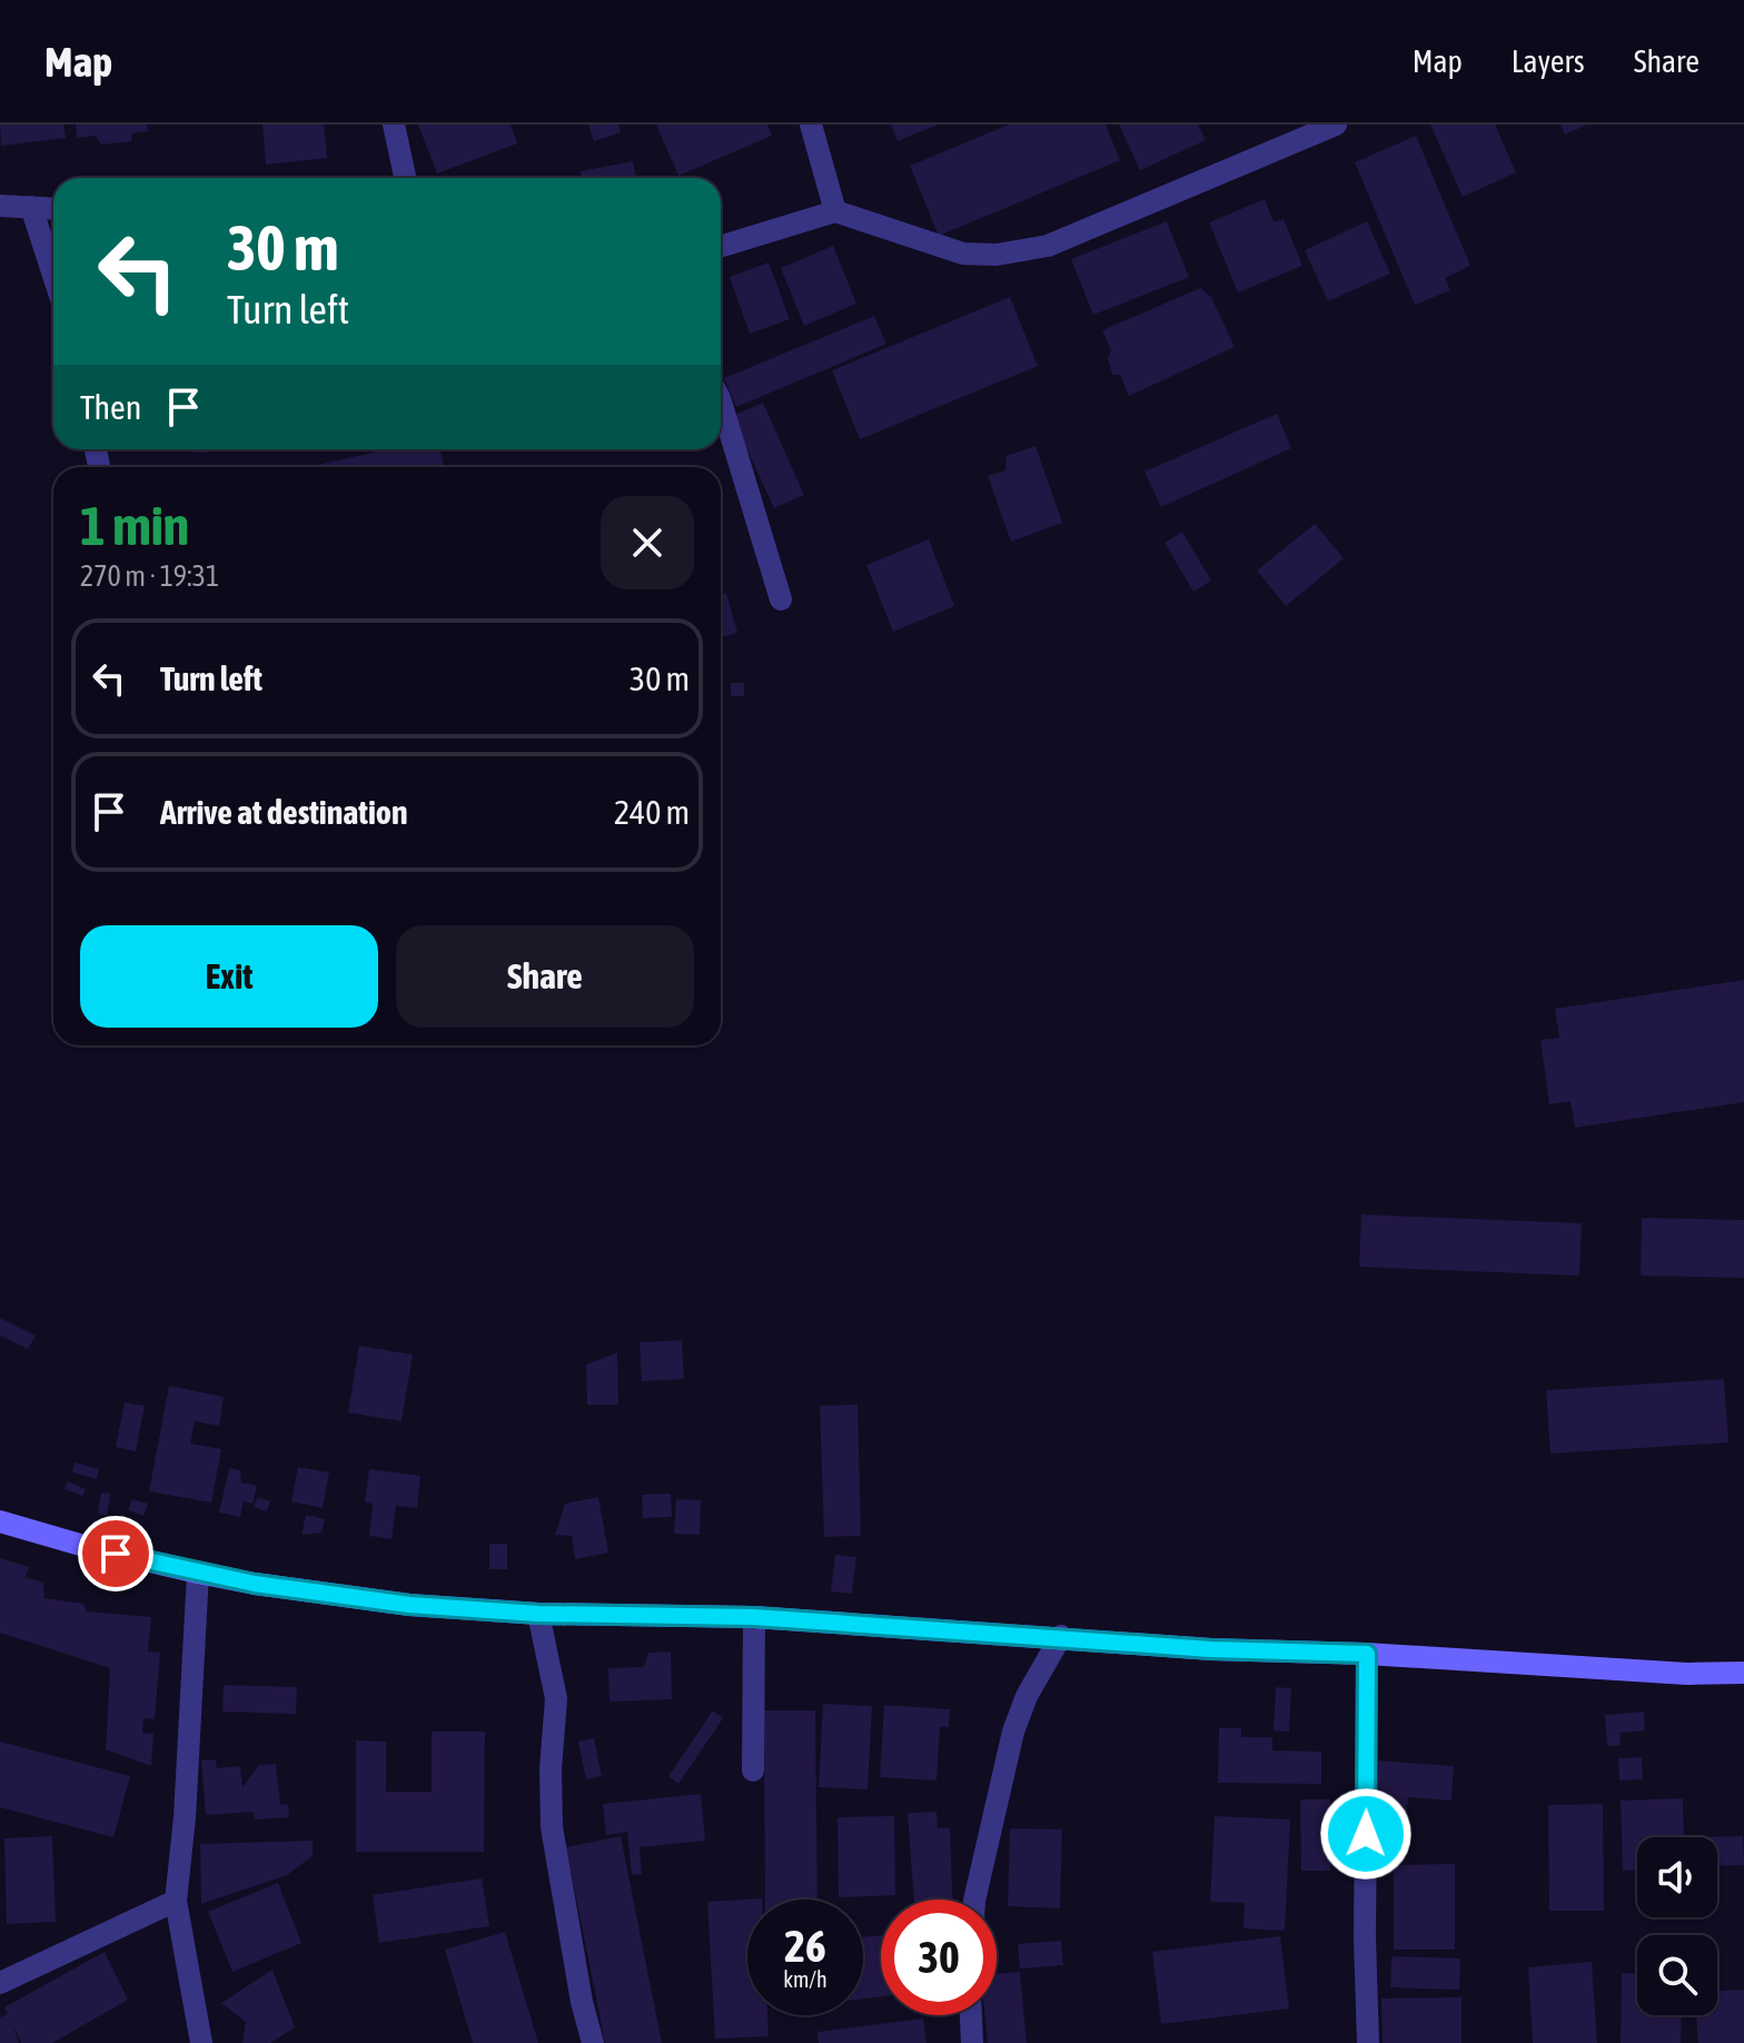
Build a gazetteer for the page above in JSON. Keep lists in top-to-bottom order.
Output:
{
  "page": {
    "header": "Map",
    "nav": ["Map", "Layers", "Share"],
    "turn": ["30 m", "Turn left"],
    "then": "Then",
    "heading": ["1 min", "270 m · 19:31"],
    "list": [
      {
        "name": "Turn left",
        "value": "30 m"
      },
      {
        "name": "Arrive at destination",
        "value": "240 m"
      }
    ],
    "buttons": ["Exit", "Share"],
    "speed": "26 km/h",
    "limit": "30"
  }
}
